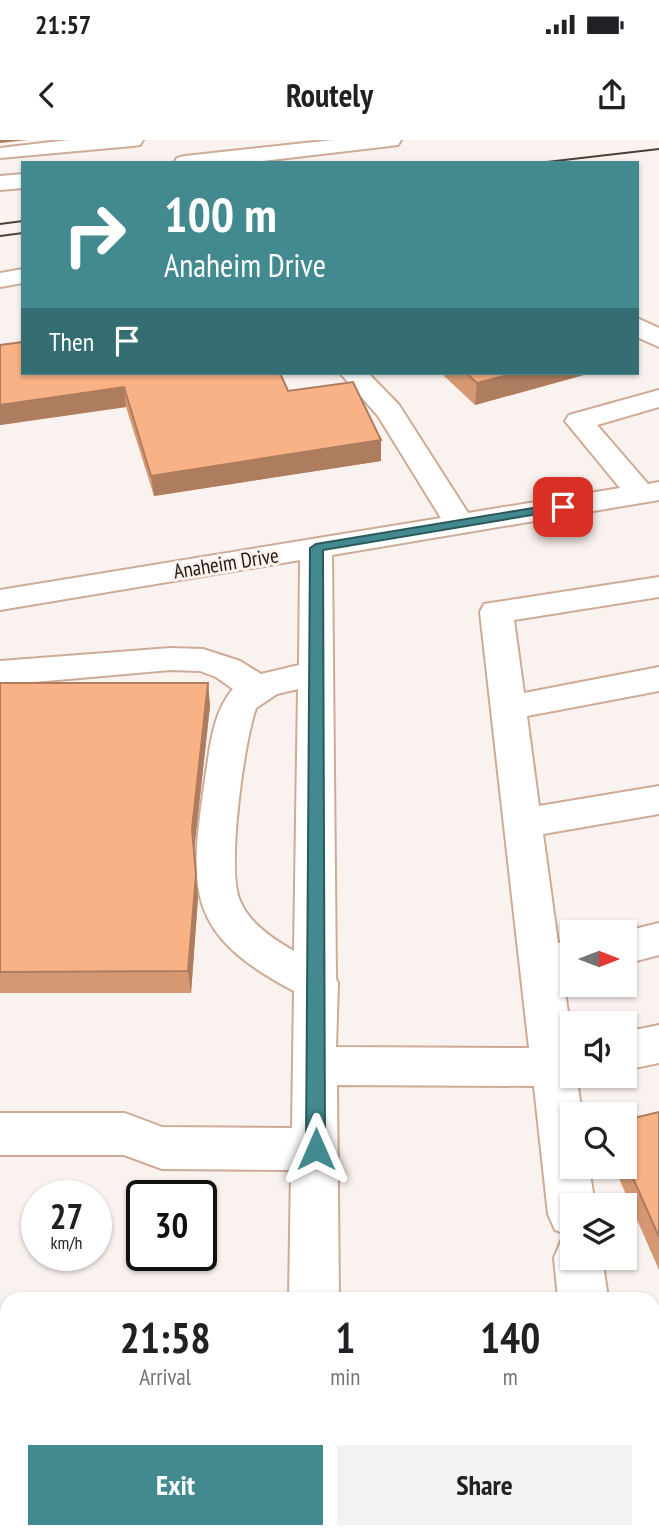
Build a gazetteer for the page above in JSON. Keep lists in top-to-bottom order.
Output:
{
  "streets": {
    "street": ["Anaheim Drive"]
  },
  "north": "right",
  "page": {
    "status": "21:57",
    "header": "Routely",
    "turn": ["100 m", "Anaheim Drive"],
    "then": "Then",
    "speed": "27 km/h",
    "limit": "30",
    "eta": [
      "21:58",
      "Arrival",
      "1",
      "min",
      "140",
      "m"
    ],
    "buttons": ["Exit", "Share"]
  }
}
